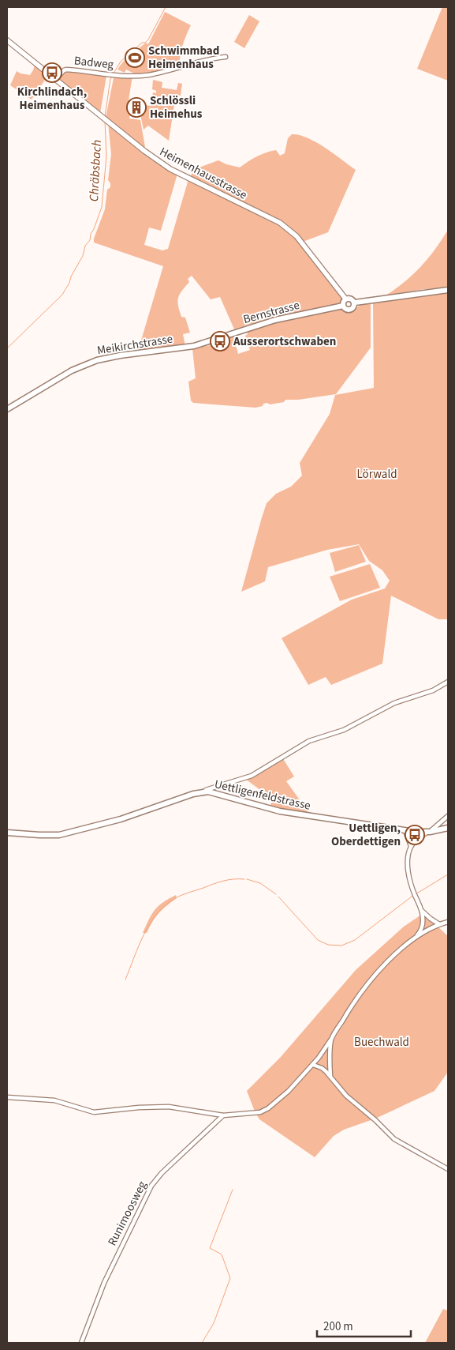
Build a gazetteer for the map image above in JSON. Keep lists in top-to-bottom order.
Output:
{
  "streets": {
    "main road": ["Bernstrasse", "Meikirchstrasse", "Uettligenfeldstrasse"],
    "street": ["Badweg", "Heimenhausstrasse", "Runimoosweg"]
  },
  "crossings": [
    ["Badweg", "Heimenhausstrasse"],
    ["Heimenhausstrasse", "Bernstrasse"],
    ["Bernstrasse", "Meikirchstrasse"]
  ],
  "water": ["Chräbsbach"],
  "parks": ["Lörwald", "Buechwald"],
  "places": {
    "sports": ["Schwimmbad Heimenhaus"],
    "bus stop": ["Kirchlindach, Heimenhaus", "Ausserortschwaben", "Uettligen, Oberdettigen"],
    "building": ["Schlössli Heimehus"]
  },
  "scale_bar": "200 m"
}
